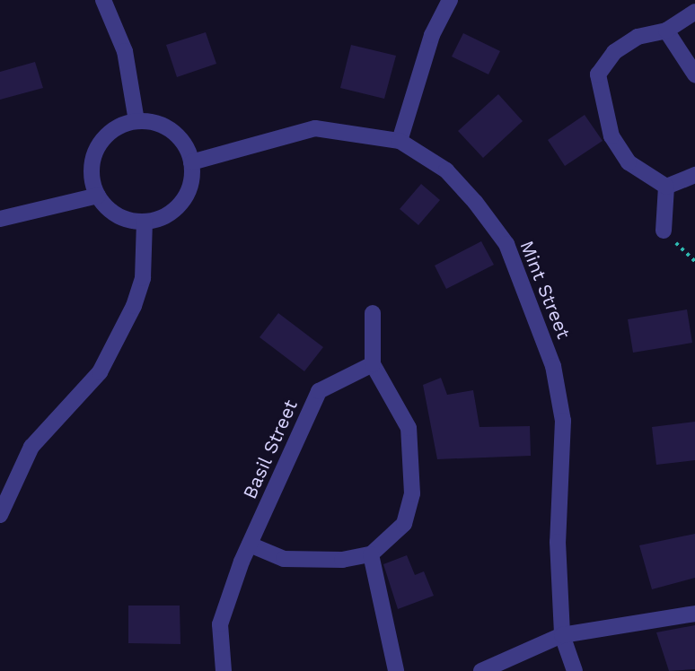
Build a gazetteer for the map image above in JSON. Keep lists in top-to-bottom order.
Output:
{
  "streets": {
    "street": ["Mint Street", "Basil Street"]
  }
}
